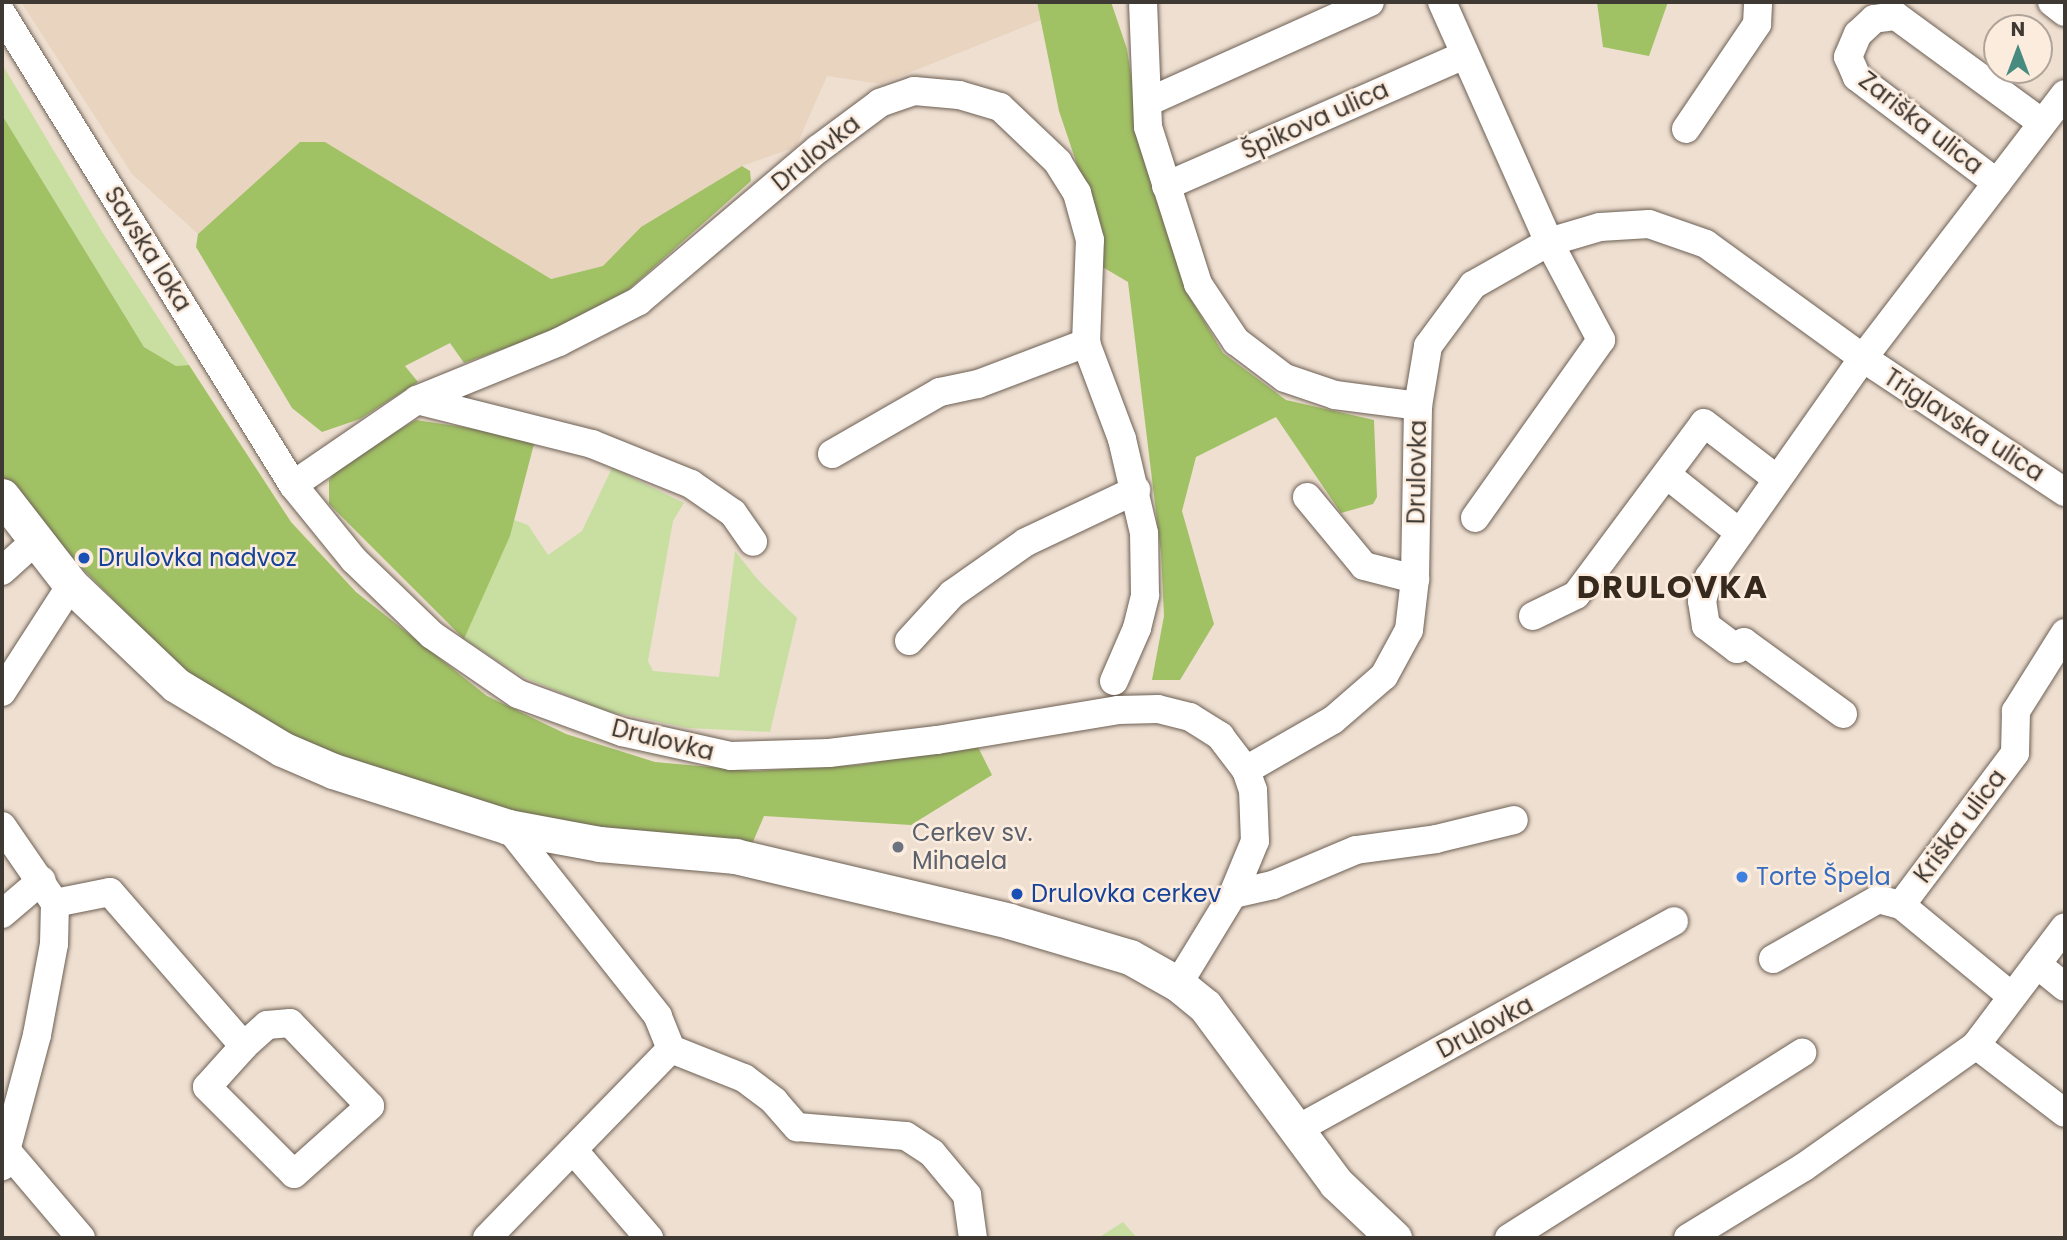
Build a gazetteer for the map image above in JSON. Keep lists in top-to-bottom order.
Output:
{
  "streets": {
    "street": [
      "Špikova ulica",
      "Zariška ulica",
      "Drulovka",
      "Savska loka",
      "Triglavska ulica",
      "Kriška ulica"
    ]
  },
  "crossings": [
    ["Zariška ulica", "Triglavska ulica"],
    ["Drulovka", "Savska loka"],
    ["Drulovka", "Triglavska ulica"]
  ],
  "districts": ["DRULOVKA"],
  "places": [
    "Drulovka nadvoz",
    "Cerkev sv. Mihaela",
    "Torte Špela",
    "Drulovka cerkev"
  ],
  "north": "top"
}
